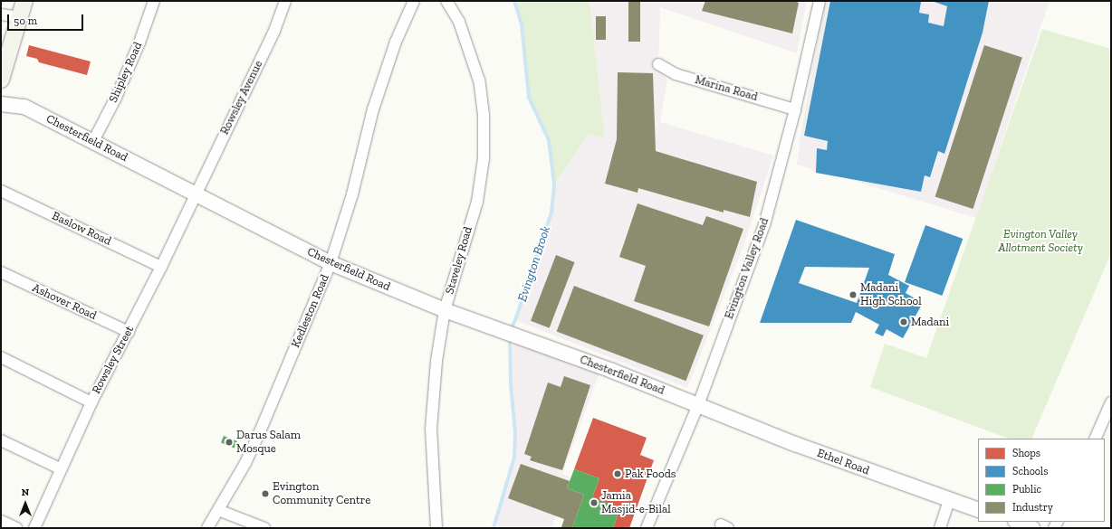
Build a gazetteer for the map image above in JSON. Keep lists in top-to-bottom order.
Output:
{
  "streets": {
    "street": [
      "Shipley Road",
      "Marina Road",
      "Rowsley Avenue",
      "Chesterfield Road",
      "Baslow Road",
      "Staveley Road",
      "Evington Valley Road",
      "Ashover Road",
      "Kedleston Road",
      "Rowsley Street",
      "Ethel Road"
    ]
  },
  "crossings": [
    ["Shipley Road", "Chesterfield Road"],
    ["Marina Road", "Evington Valley Road"],
    ["Rowsley Avenue", "Chesterfield Road"],
    ["Rowsley Avenue", "Rowsley Street"],
    ["Chesterfield Road", "Staveley Road"],
    ["Chesterfield Road", "Evington Valley Road"],
    ["Chesterfield Road", "Kedleston Road"],
    ["Chesterfield Road", "Rowsley Street"],
    ["Chesterfield Road", "Ethel Road"],
    ["Baslow Road", "Rowsley Street"],
    ["Evington Valley Road", "Ethel Road"],
    ["Ashover Road", "Rowsley Street"]
  ],
  "water": ["Evington Brook"],
  "parks": ["Evington Valley Allotment Society"],
  "places": [
    "Madani High School",
    "Madani",
    "Darus Salam Mosque",
    "Pak Foods",
    "Evington Community Centre",
    "Jamia Masjid-e-Bilal"
  ],
  "legend": [
    "Shops",
    "Schools",
    "Public",
    "Industry"
  ],
  "scale_bar": "50 m",
  "north": "top"
}
